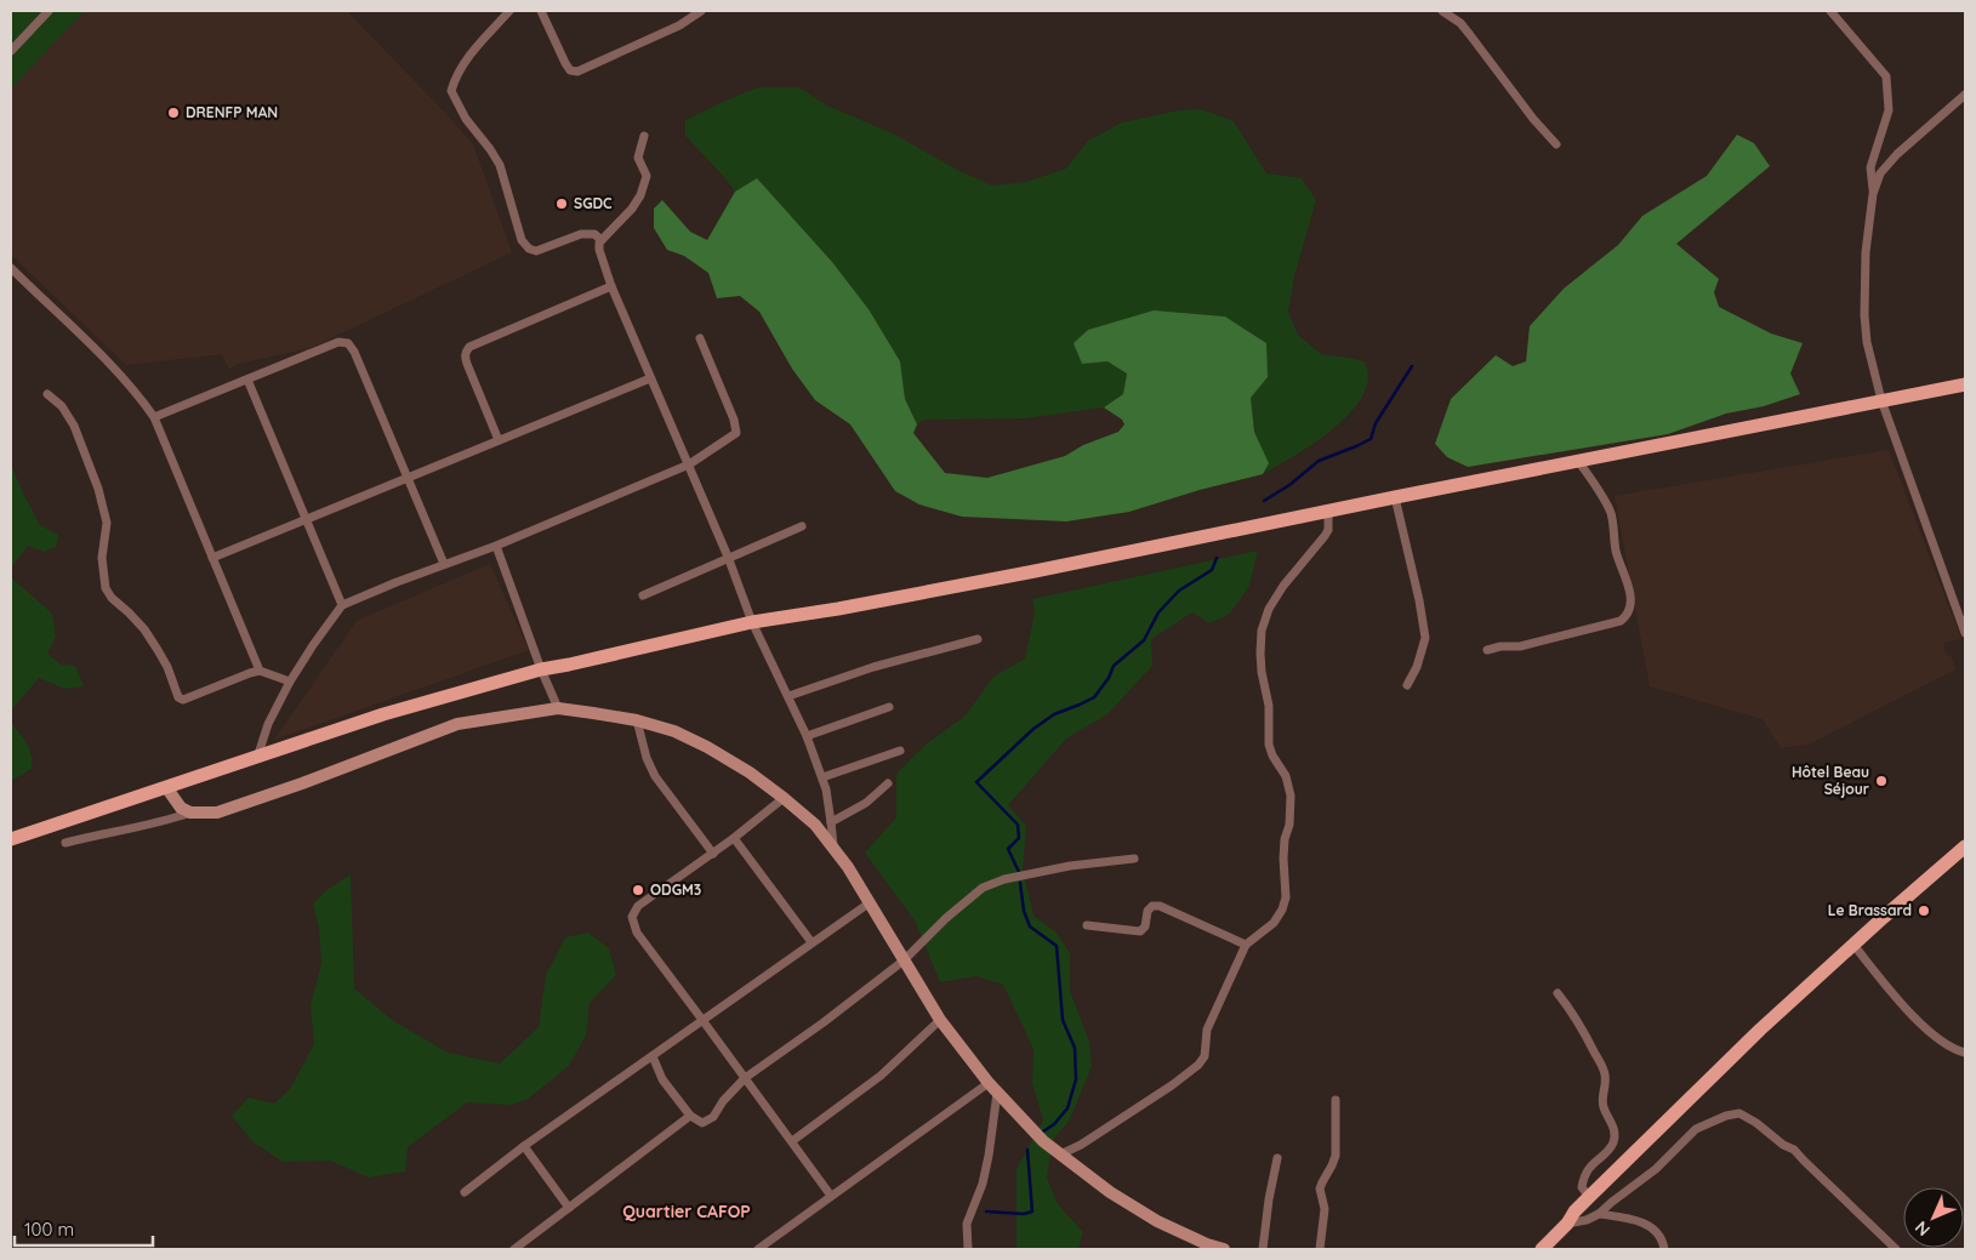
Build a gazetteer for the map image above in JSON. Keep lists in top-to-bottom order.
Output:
{
  "districts": ["Quartier CAFOP"],
  "places": [
    "DRENFP MAN",
    "SGDC",
    "Hôtel Beau Séjour",
    "ODGM3",
    "Le Brassard"
  ],
  "scale_bar": "100 m",
  "north": "bottom left"
}
